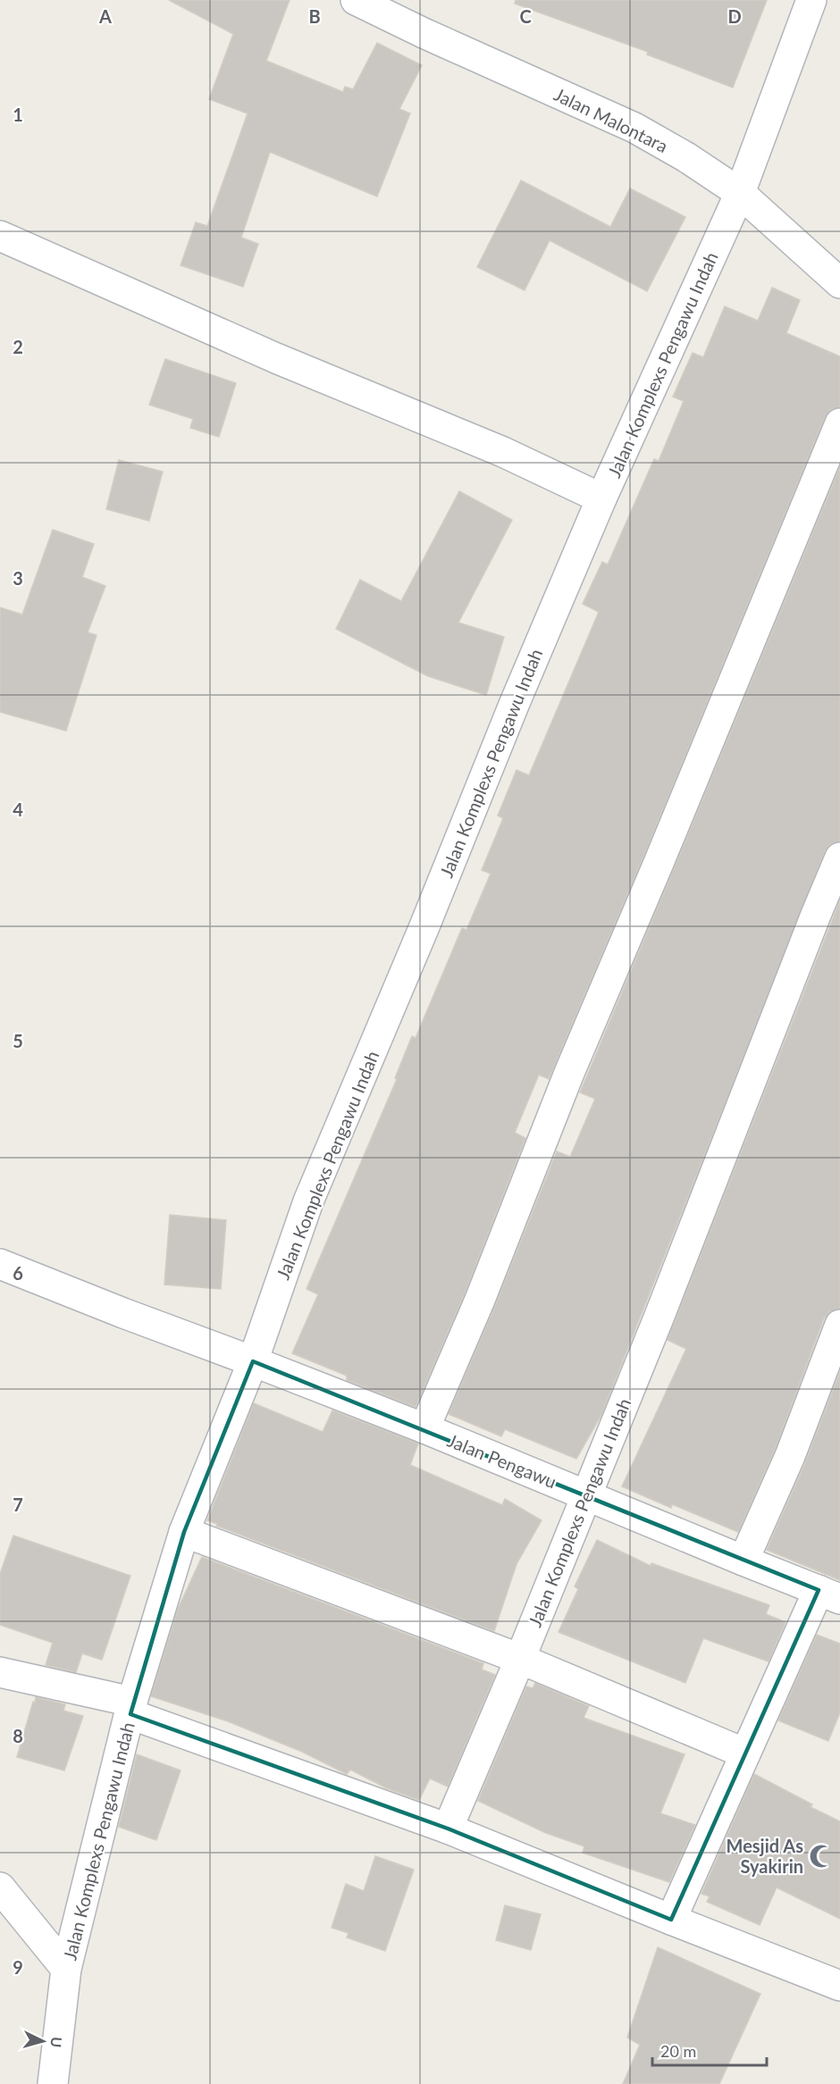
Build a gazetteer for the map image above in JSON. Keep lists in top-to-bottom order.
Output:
{
  "streets": {
    "street": ["Jalan Malontara", "Jalan Komplexs Pengawu Indah", "Jalan Pengawu"]
  },
  "crossings": [
    ["Jalan Malontara", "Jalan Komplexs Pengawu Indah"],
    ["Jalan Komplexs Pengawu Indah", "Jalan Pengawu"]
  ],
  "places": {
    "mosque": ["Mesjid As Syakirin"]
  },
  "scale_bar": "20 m",
  "north": "right",
  "grid": {
    "columns": [
      "A",
      "B",
      "C",
      "D"
    ],
    "rows": [
      "1",
      "2",
      "3",
      "4",
      "5",
      "6",
      "7",
      "8",
      "9"
    ]
  }
}
